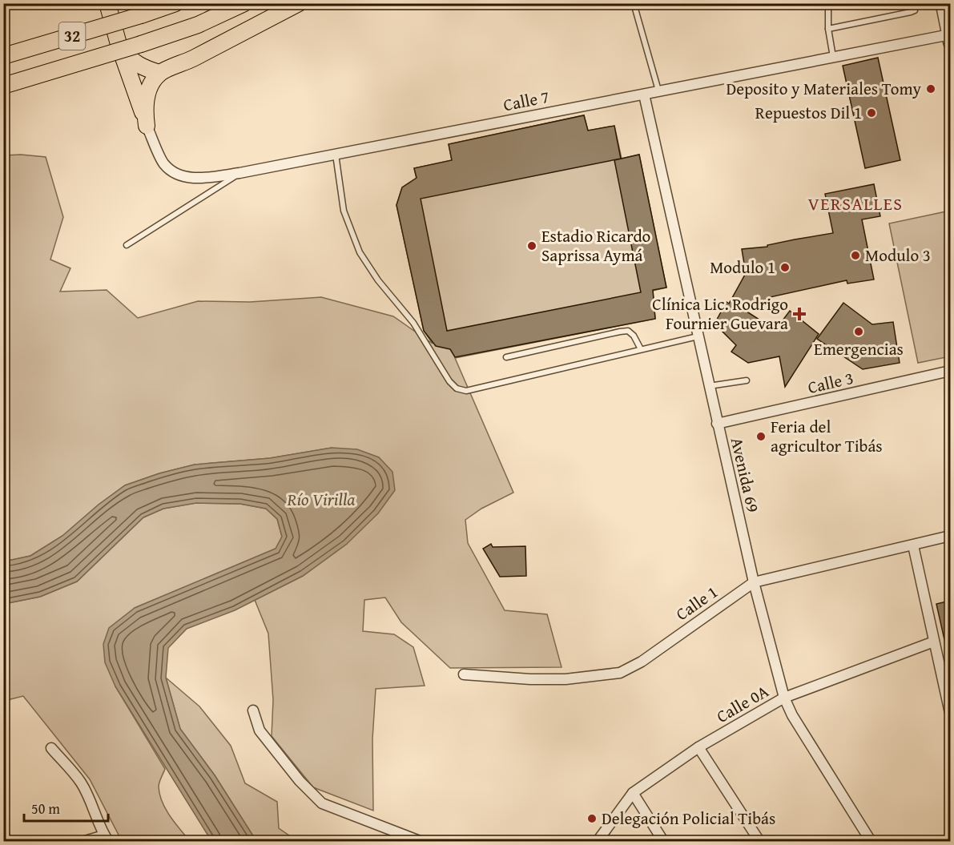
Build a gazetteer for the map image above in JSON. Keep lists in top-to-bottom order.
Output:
{
  "streets": {
    "highway": ["32"],
    "street": [
      "Calle 7",
      "Calle 3",
      "Avenida 69",
      "Calle 1",
      "Calle 0A"
    ]
  },
  "crossings": [
    ["Calle 7", "Avenida 69"],
    ["Calle 3", "Avenida 69"],
    ["Avenida 69", "Calle 1"],
    ["Avenida 69", "Calle 0A"]
  ],
  "districts": ["VERSALLES"],
  "water": ["Río Virilla"],
  "places": {
    "other": [
      "Deposito y Materiales Tomy",
      "Repuestos Dil 1",
      "Estadio Ricardo Saprissa Aymá",
      "Modulo 3",
      "Modulo 1",
      "Emergencias",
      "Feria del agricultor Tibás",
      "Delegación Policial Tibás"
    ],
    "health": ["Clínica Lic. Rodrigo Fournier Guevara"]
  },
  "scale_bar": "50 m"
}
